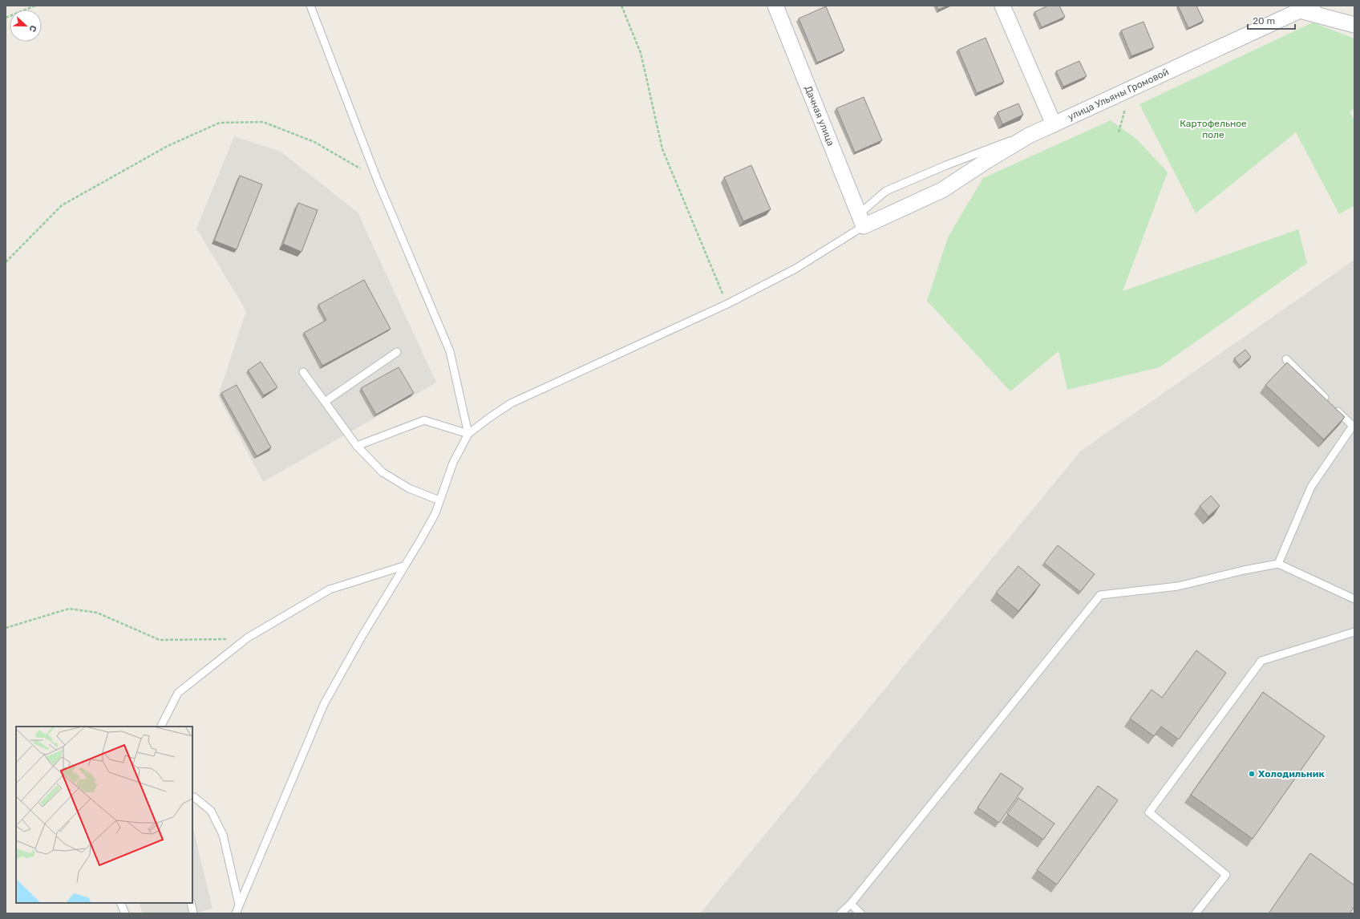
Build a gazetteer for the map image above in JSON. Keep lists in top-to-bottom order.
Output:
{
  "streets": {
    "street": ["улица Ульяны Громовой", "Дачная улица"]
  },
  "crossings": [
    ["улица Ульяны Громовой", "Дачная улица"]
  ],
  "parks": ["Картофельное поле"],
  "places": ["Холодильник"],
  "scale_bar": "20 m",
  "north": "right"
}
